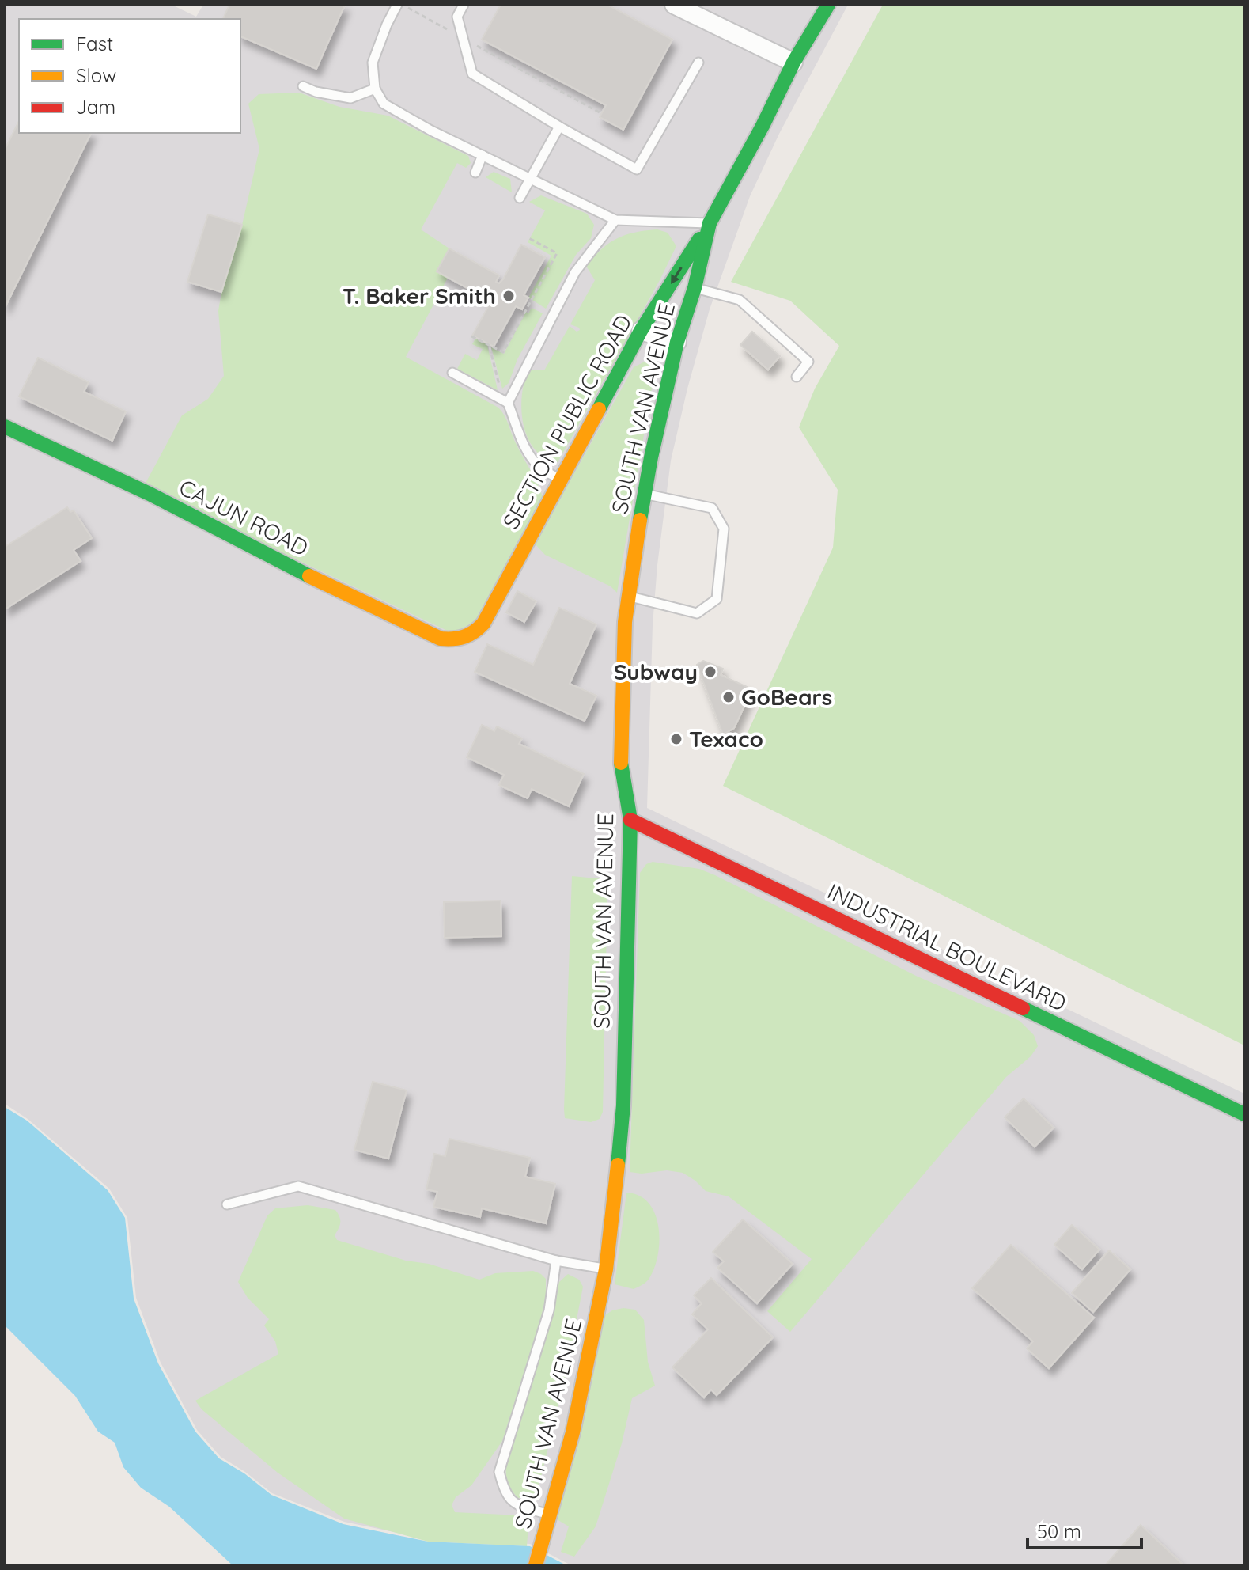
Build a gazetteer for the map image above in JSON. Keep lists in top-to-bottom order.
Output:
{
  "streets": {
    "street": [
      "SOUTH VAN AVENUE",
      "SECTION PUBLIC ROAD",
      "CAJUN ROAD",
      "INDUSTRIAL BOULEVARD"
    ]
  },
  "crossings": [
    ["SOUTH VAN AVENUE", "SECTION PUBLIC ROAD"],
    ["SOUTH VAN AVENUE", "INDUSTRIAL BOULEVARD"],
    ["SECTION PUBLIC ROAD", "CAJUN ROAD"]
  ],
  "places": [
    "T. Baker Smith",
    "Subway",
    "GoBears",
    "Texaco"
  ],
  "legend": ["Fast", "Slow", "Jam"],
  "scale_bar": "50 m"
}
